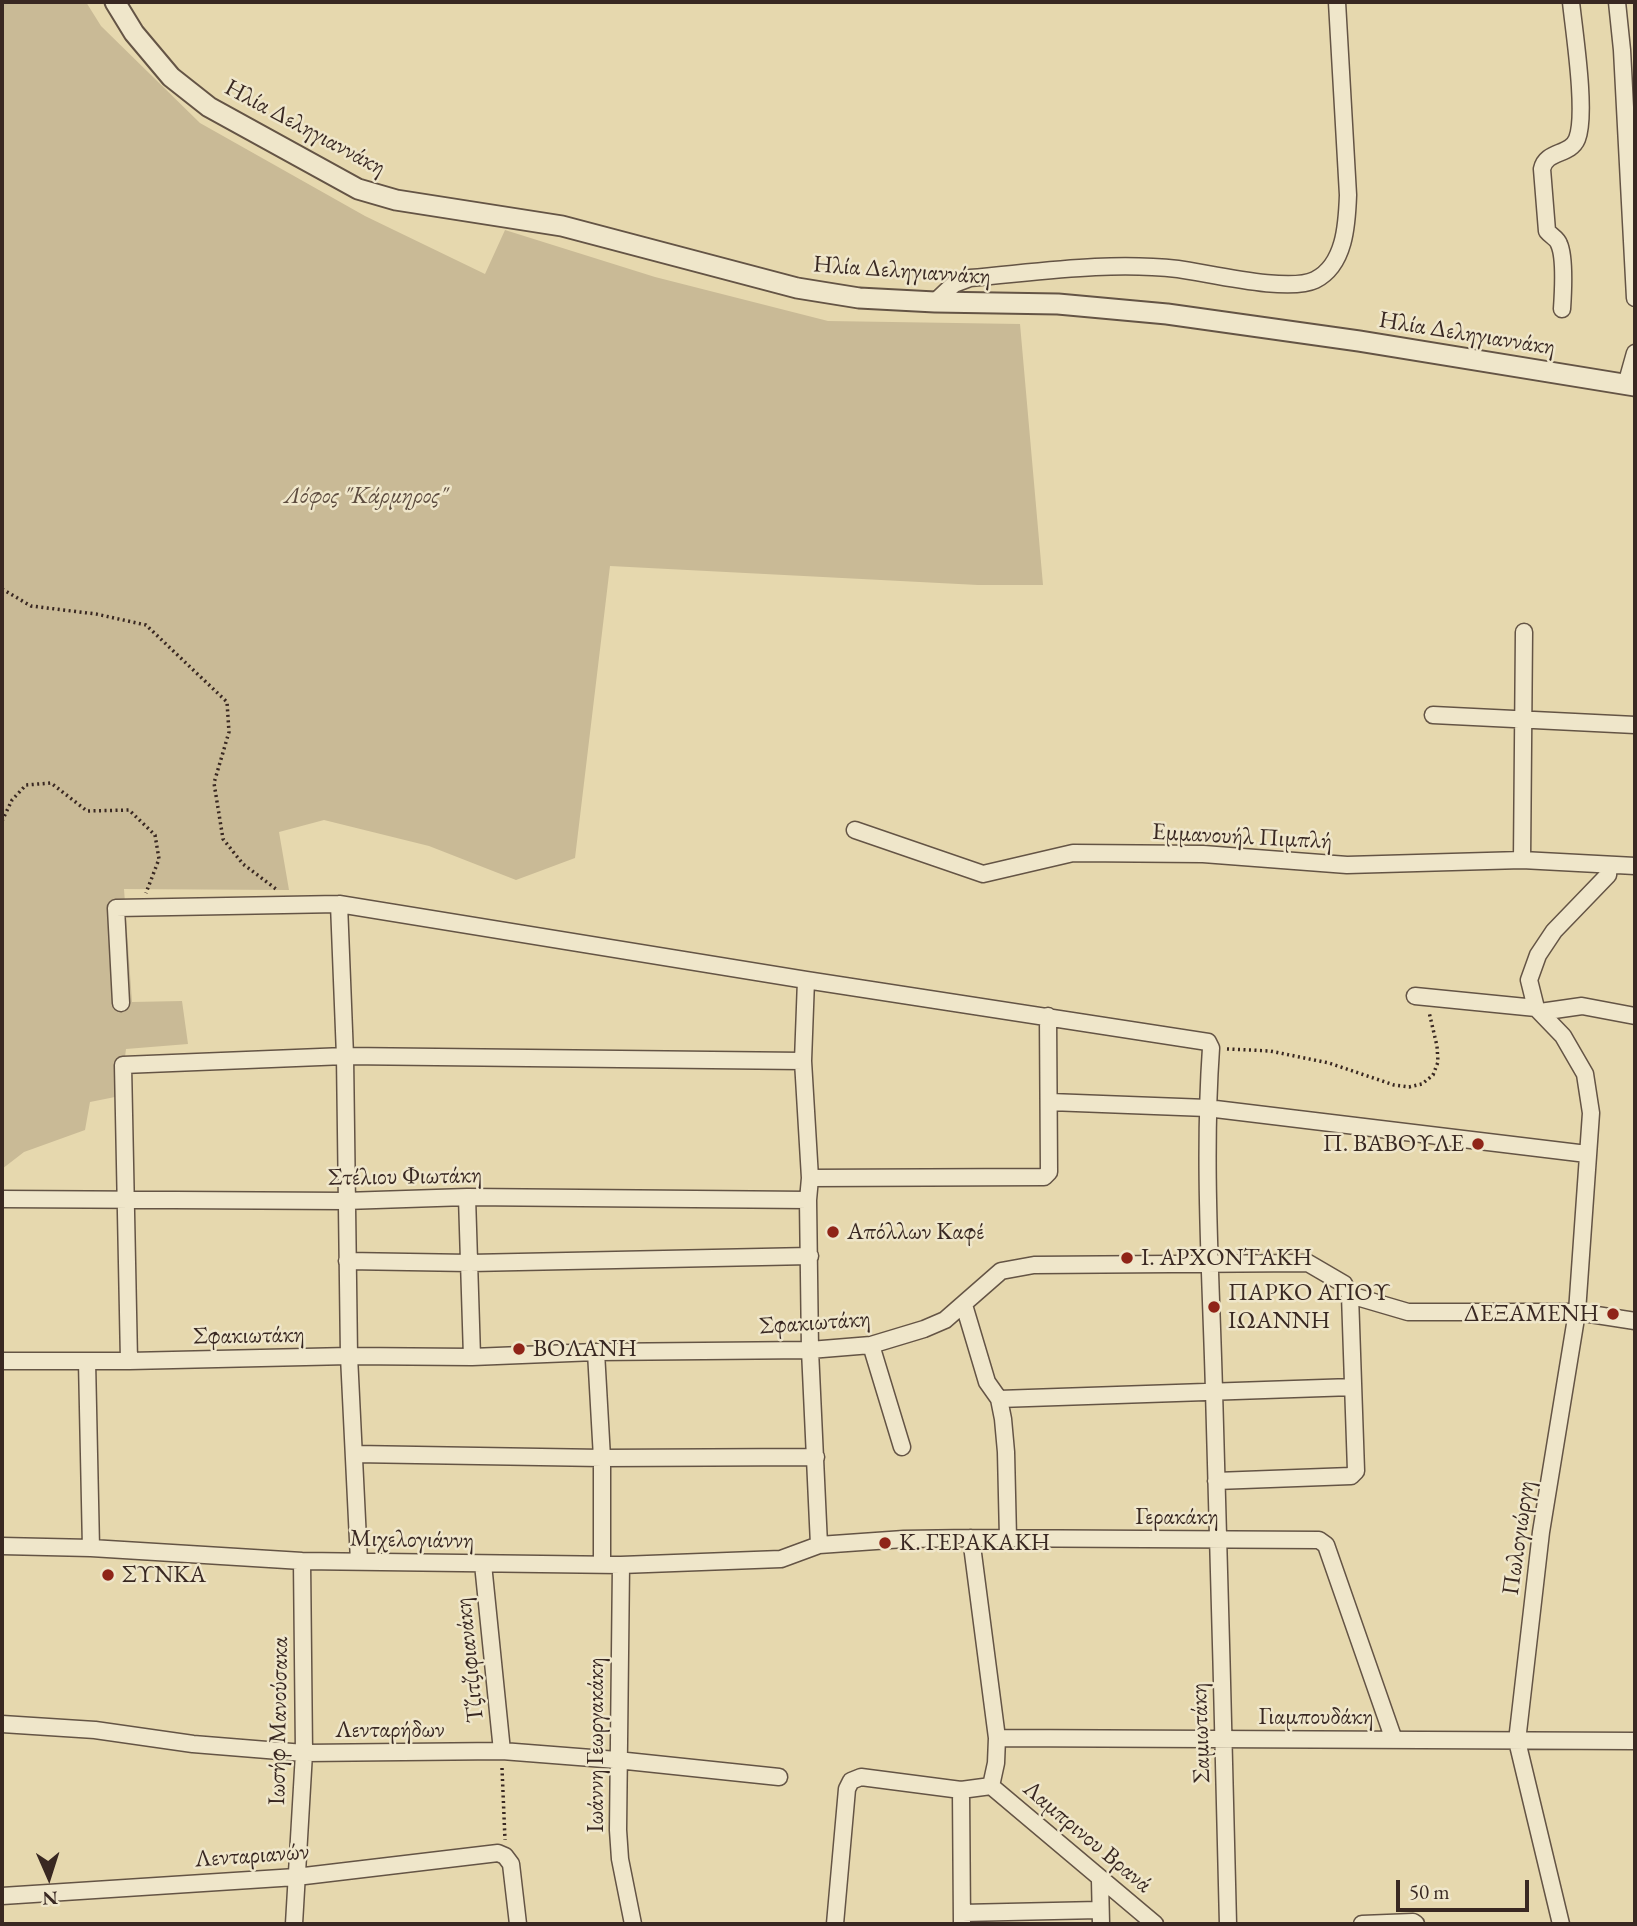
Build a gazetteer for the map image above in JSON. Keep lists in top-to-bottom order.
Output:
{
  "streets": {
    "street": [
      "Ηλία Δεληγιαννάκη",
      "Εµµανουήλ Πιµπλή",
      "Στέλιου Φιωτάκη",
      "Σφακιωτάκη",
      "Γερακάκη",
      "Πωλογιώργη",
      "Μιχελογιάννη",
      "Τζιτζιφιανάκη",
      "Γιαμπουδάκη",
      "Ιωσήφ Μανούσακα",
      "Λενταρήδων",
      "Σαμιωτάκη",
      "Ιωάννη Γεωργακάκη",
      "Λαμπρινου Βρανά",
      "Λενταριανών"
    ]
  },
  "crossings": [
    ["Σφακιωτάκη", "Πωλογιώργη"],
    ["Σφακιωτάκη", "Σαμιωτάκη"],
    ["Γερακάκη", "Μιχελογιάννη"],
    ["Γερακάκη", "Γιαμπουδάκη"],
    ["Γερακάκη", "Σαμιωτάκη"],
    ["Πωλογιώργη", "Γιαμπουδάκη"],
    ["Μιχελογιάννη", "Τζιτζιφιανάκη"],
    ["Μιχελογιάννη", "Ιωσήφ Μανούσακα"],
    ["Μιχελογιάννη", "Ιωάννη Γεωργακάκη"],
    ["Τζιτζιφιανάκη", "Λενταρήδων"],
    ["Γιαμπουδάκη", "Σαμιωτάκη"],
    ["Ιωσήφ Μανούσακα", "Λενταρήδων"],
    ["Ιωσήφ Μανούσακα", "Λενταριανών"],
    ["Λενταρήδων", "Ιωάννη Γεωργακάκη"]
  ],
  "parks": ["Λόφος \"Κάρμηρος\""],
  "places": [
    "Π. ΒΑΒΟΥΛΕ",
    "Απόλλων Καφέ",
    "Ι. ΑΡΧΟΝΤΑΚΗ",
    "ΠΑΡΚΟ ΑΓΙΟΥ ΙΩΑΝΝΗ",
    "ΔΕΞΑΜΕΝΗ",
    "ΒΟΛΑΝΗ",
    "Κ. ΓΕΡΑΚΑΚΗ",
    "ΣΥΝΚΑ"
  ],
  "scale_bar": "50 m",
  "north": "bottom"
}
